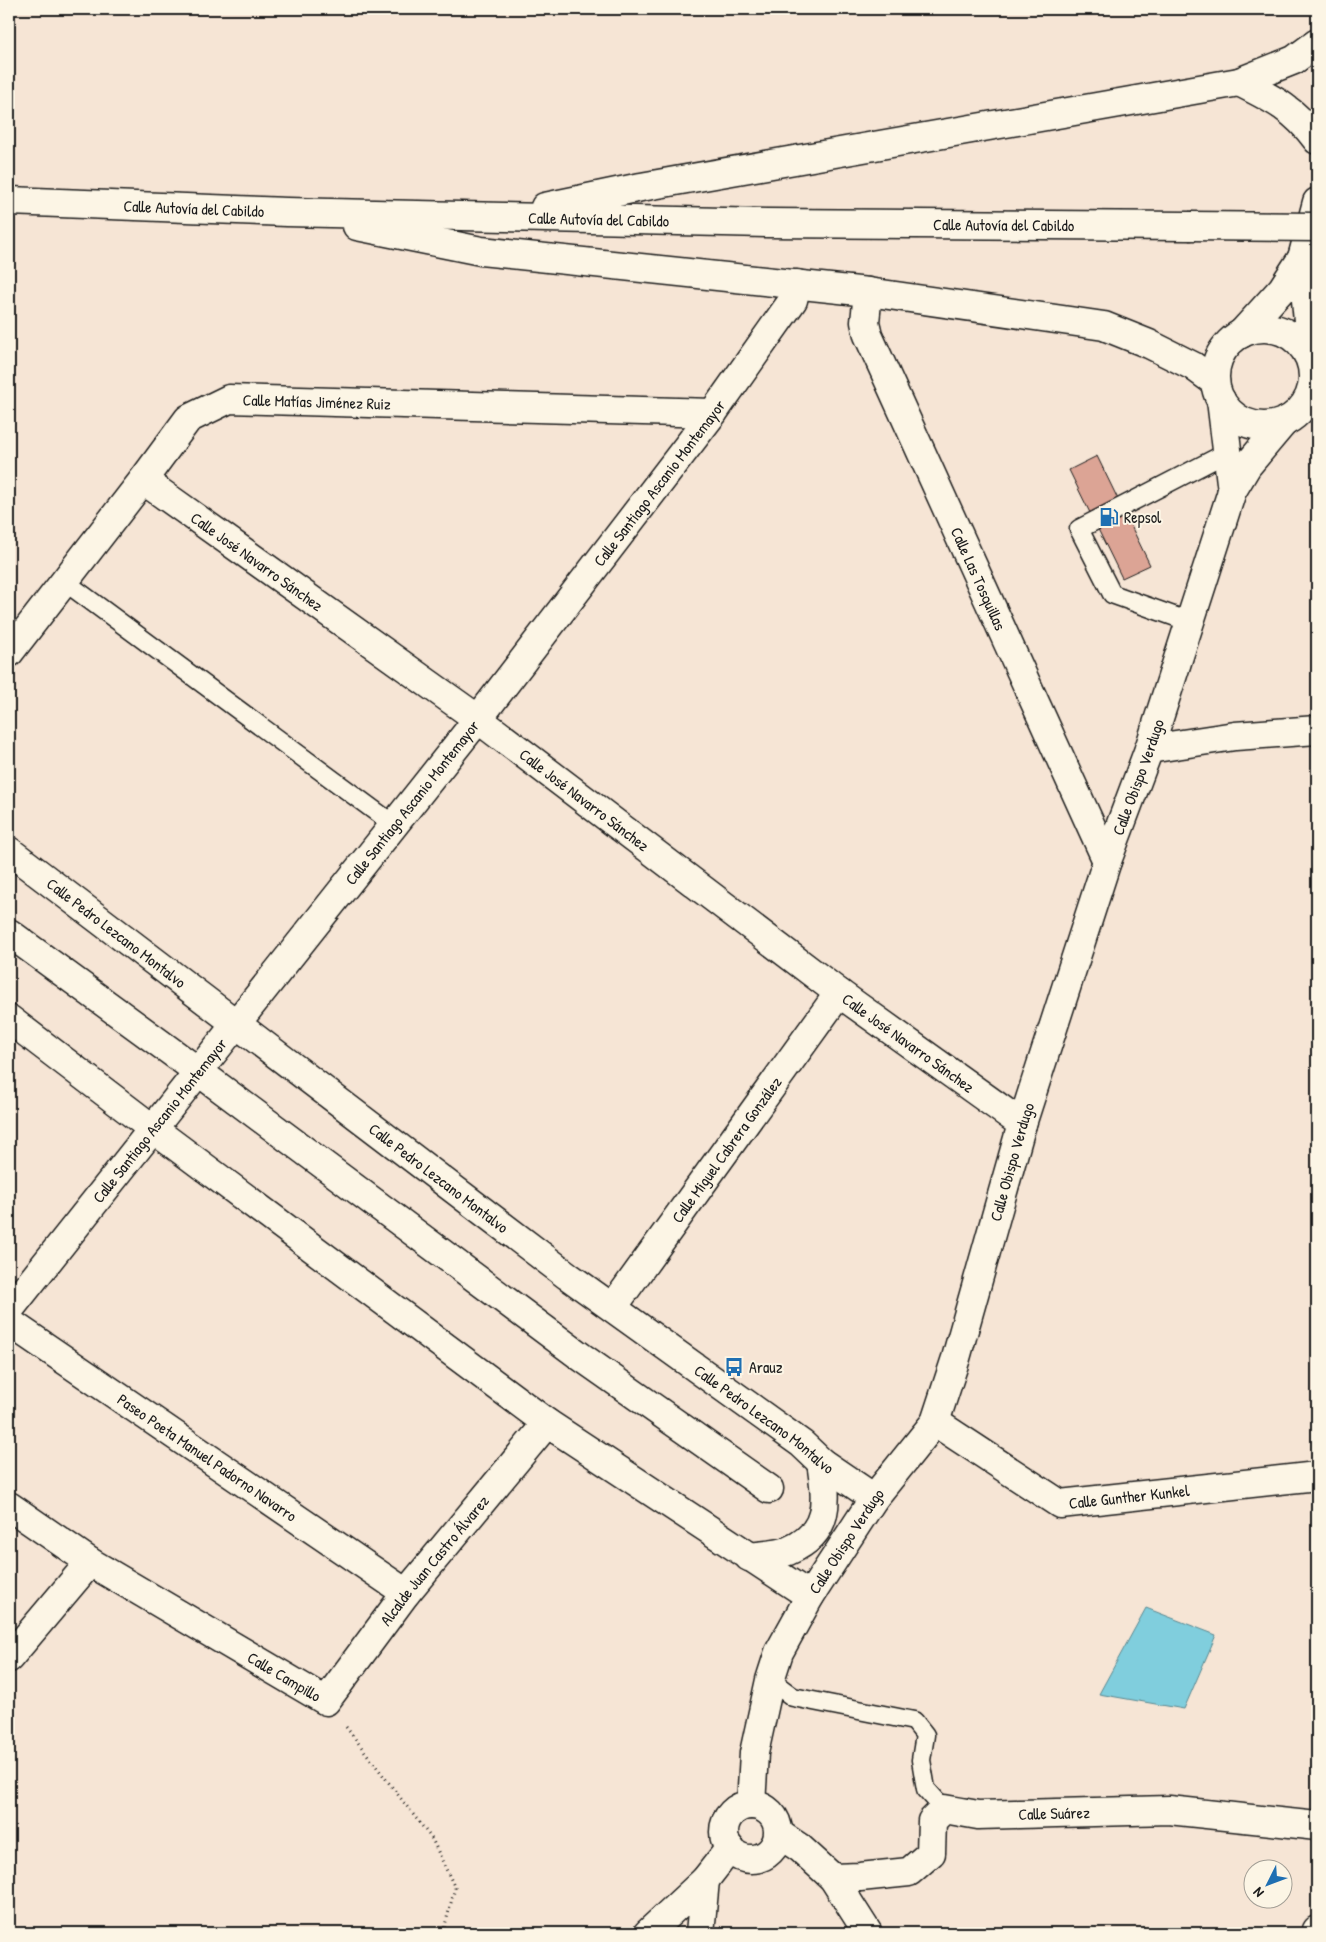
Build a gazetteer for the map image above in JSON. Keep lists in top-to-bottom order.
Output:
{
  "streets": {
    "street": [
      "Calle Autovía del Cabildo",
      "Calle Matías Jiménez Ruiz",
      "Calle Santiago Ascanio Montemayor",
      "Calle José Navarro Sánchez",
      "Calle Las Tosquillas",
      "Calle Obispo Verdugo",
      "Calle Pedro Lezcano Montalvo",
      "Calle Miguel Cabrera González",
      "Paseo Poeta Manuel Padorno Navarro",
      "Calle Gunther Kunkel",
      "Alcalde Juan Castro Álvarez",
      "Calle Campillo",
      "Calle Suárez"
    ]
  },
  "crossings": [
    ["Calle Matías Jiménez Ruiz", "Calle Santiago Ascanio Montemayor"],
    ["Calle Matías Jiménez Ruiz", "Calle José Navarro Sánchez"],
    ["Calle Santiago Ascanio Montemayor", "Calle José Navarro Sánchez"],
    ["Calle Santiago Ascanio Montemayor", "Calle Pedro Lezcano Montalvo"],
    ["Calle José Navarro Sánchez", "Calle Obispo Verdugo"],
    ["Calle José Navarro Sánchez", "Calle Miguel Cabrera González"],
    ["Calle Las Tosquillas", "Calle Obispo Verdugo"],
    ["Calle Obispo Verdugo", "Calle Pedro Lezcano Montalvo"],
    ["Calle Obispo Verdugo", "Calle Gunther Kunkel"],
    ["Calle Pedro Lezcano Montalvo", "Calle Miguel Cabrera González"],
    ["Paseo Poeta Manuel Padorno Navarro", "Alcalde Juan Castro Álvarez"],
    ["Alcalde Juan Castro Álvarez", "Calle Campillo"]
  ],
  "places": {
    "fuel station": ["Repsol"],
    "bus stop": ["Arauz"]
  },
  "north": "bottom left"
}
